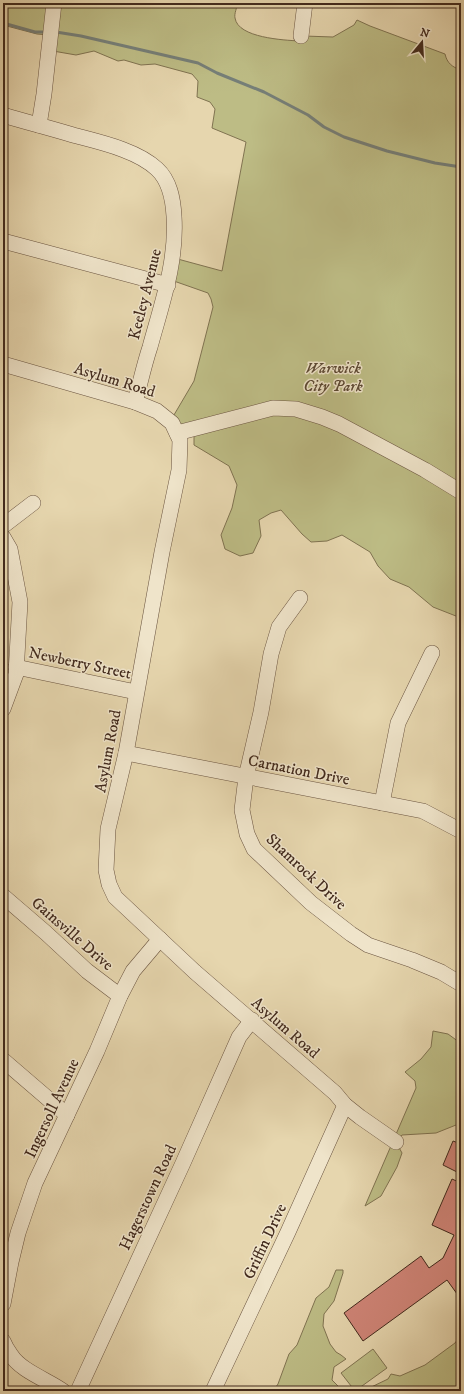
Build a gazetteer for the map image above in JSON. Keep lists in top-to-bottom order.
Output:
{
  "streets": {
    "street": [
      "Keeley Avenue",
      "Asylum Road",
      "Newberry Street",
      "Carnation Drive",
      "Shamrock Drive",
      "Gainsville Drive",
      "Ingersoll Avenue",
      "Hagerstown Road",
      "Griffin Drive"
    ]
  },
  "crossings": [
    ["Keeley Avenue", "Asylum Road"],
    ["Asylum Road", "Newberry Street"],
    ["Asylum Road", "Carnation Drive"],
    ["Asylum Road", "Ingersoll Avenue"],
    ["Asylum Road", "Hagerstown Road"],
    ["Asylum Road", "Griffin Drive"],
    ["Carnation Drive", "Shamrock Drive"],
    ["Gainsville Drive", "Ingersoll Avenue"]
  ],
  "parks": ["Warwick City Park"],
  "north": "top"
}
